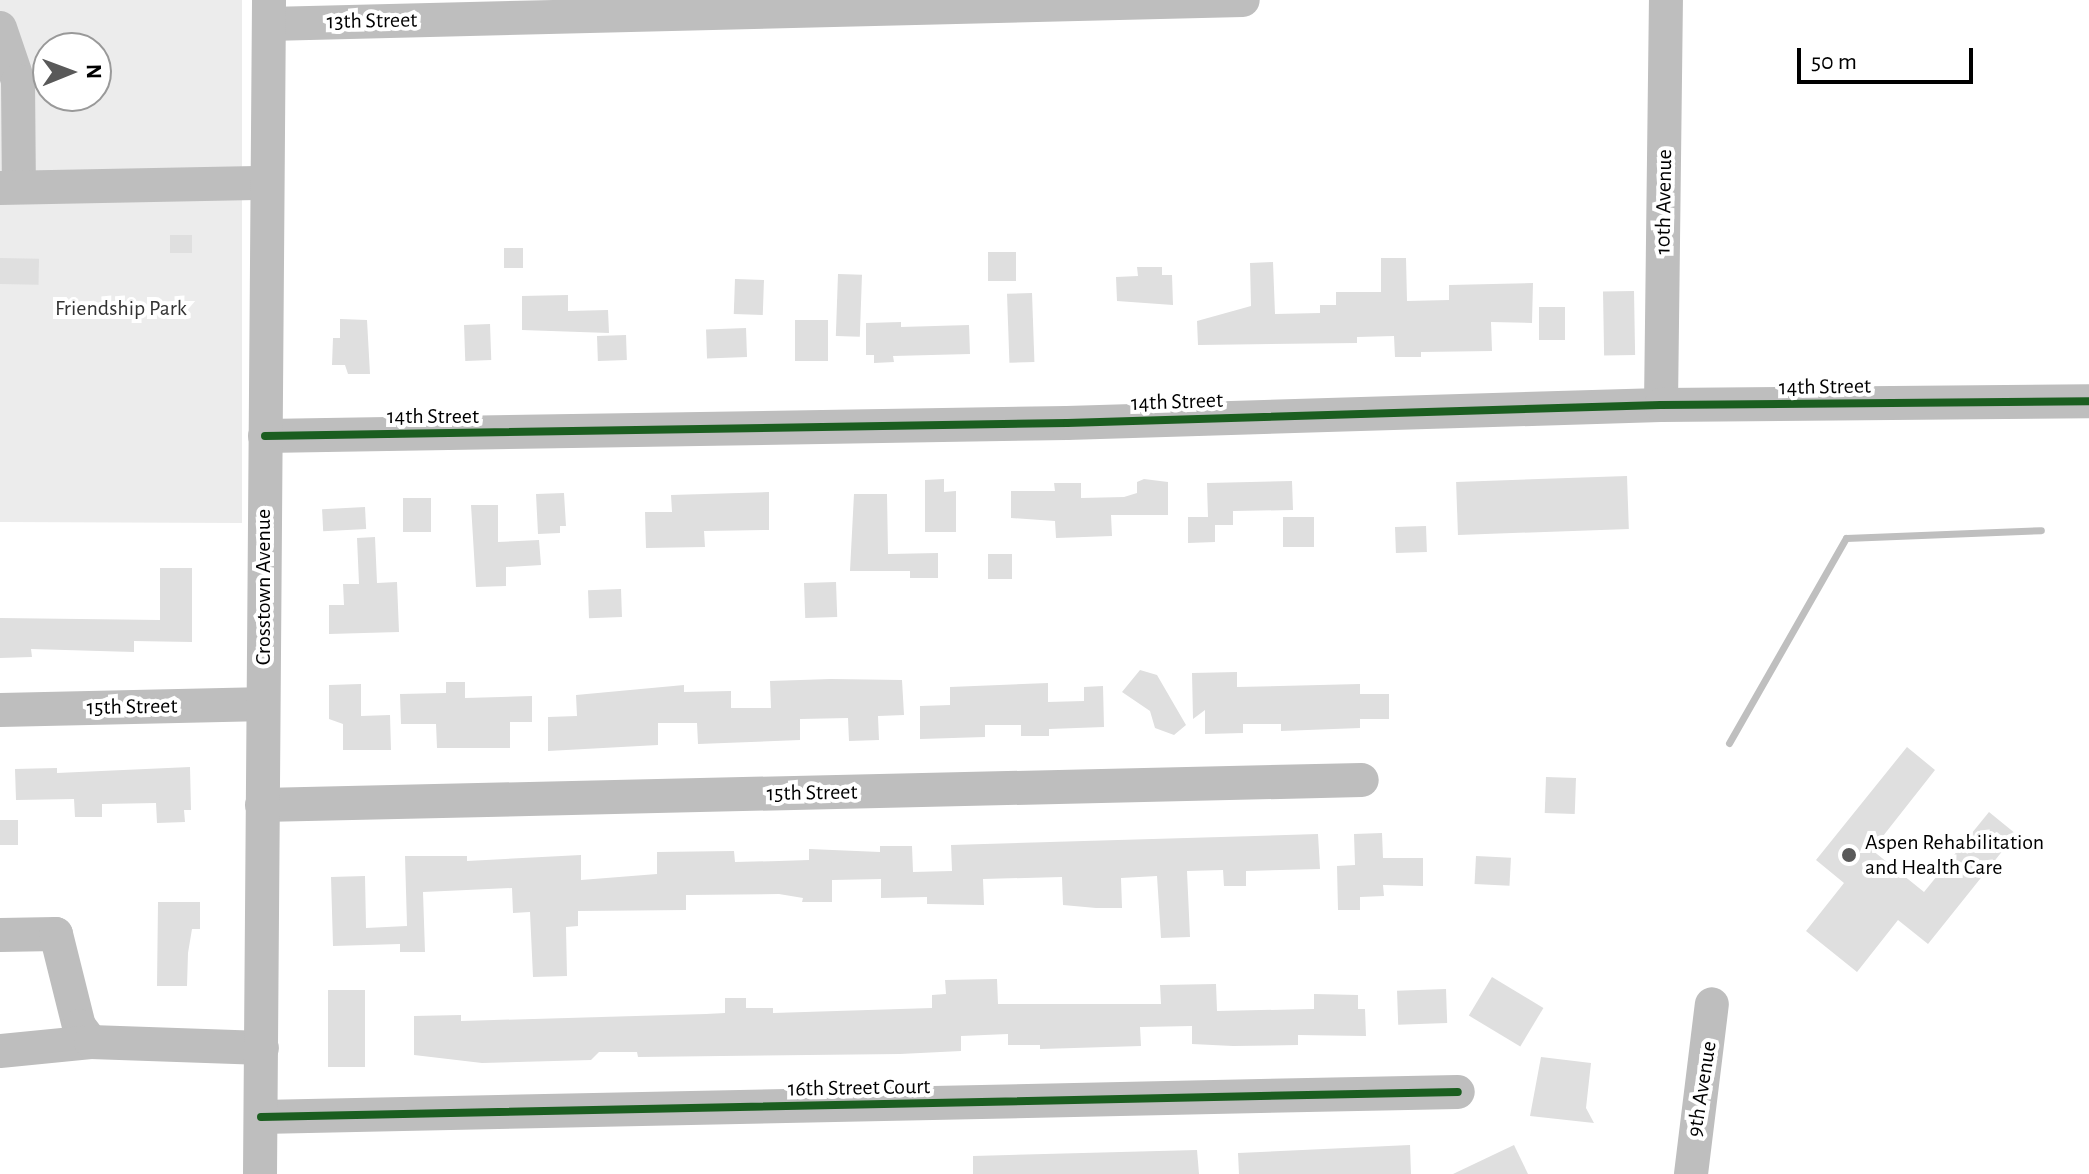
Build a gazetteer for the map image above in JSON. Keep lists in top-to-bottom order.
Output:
{
  "streets": {
    "street": [
      "13th Street",
      "10th Avenue",
      "14th Street",
      "Crosstown Avenue",
      "15th Street",
      "16th Street Court",
      "9th Avenue"
    ]
  },
  "crossings": [
    ["13th Street", "Crosstown Avenue"],
    ["10th Avenue", "14th Street"],
    ["14th Street", "Crosstown Avenue"],
    ["Crosstown Avenue", "15th Street"],
    ["Crosstown Avenue", "16th Street Court"]
  ],
  "parks": ["Friendship Park"],
  "places": ["Aspen Rehabilitation and Health Care"],
  "scale_bar": "50 m",
  "north": "right"
}
